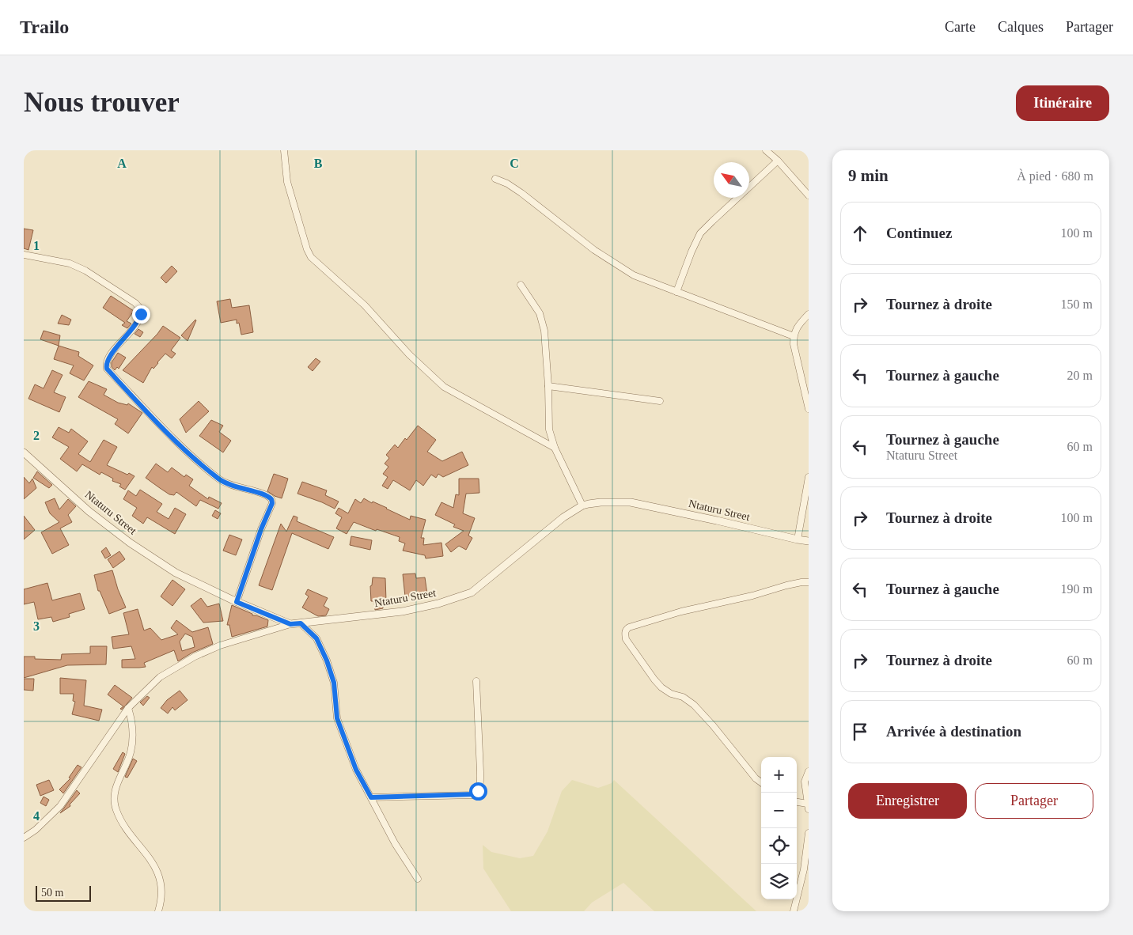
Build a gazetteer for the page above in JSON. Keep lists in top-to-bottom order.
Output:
{
  "streets": {
    "street": ["Ntaturu Street"]
  },
  "scale_bar": "50 m",
  "north": "top left",
  "page": {
    "header": "Trailo",
    "nav": ["Carte", "Calques", "Partager"],
    "buttons": [
      "Itinéraire",
      ["Enregistrer", "Partager"]
    ],
    "title": "Nous trouver",
    "heading": ["9 min", "À pied · 680 m"],
    "list": [
      ["Continuez", "100 m"],
      ["Tournez à droite", "150 m"],
      ["Tournez à gauche", "20 m"],
      ["Tournez à gauche", "Ntaturu Street", "60 m"],
      ["Tournez à droite", "100 m"],
      ["Tournez à gauche", "190 m"],
      ["Tournez à droite", "60 m"],
      "Arrivée à destination"
    ],
    "map_buttons": ["+", "−"],
    "scale": "50 m"
  },
  "grid": {
    "columns": ["A", "B", "C"],
    "rows": [
      "1",
      "2",
      "3",
      "4"
    ]
  }
}
